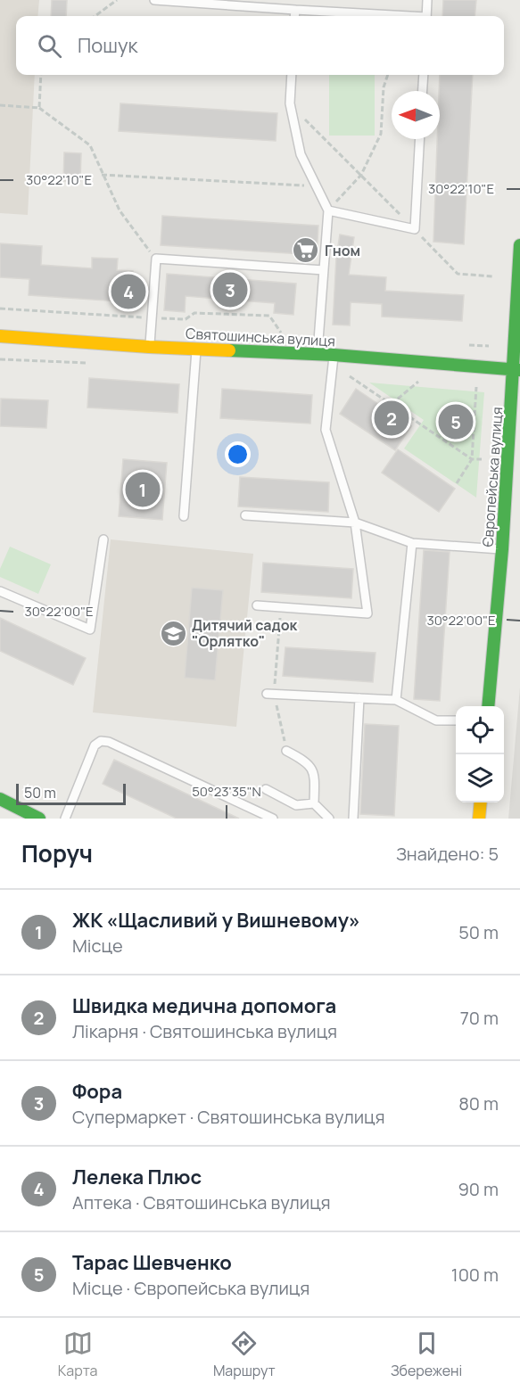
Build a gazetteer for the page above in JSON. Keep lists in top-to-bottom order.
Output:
{
  "streets": {
    "street": ["Святошинська вулиця", "Європейська вулиця"]
  },
  "crossings": [
    ["Святошинська вулиця", "Європейська вулиця"]
  ],
  "places": {
    "supermarket": ["Гном"],
    "school or university": ["Дитячий садок \"Орлятко\""]
  },
  "scale_bar": "50 m",
  "north": "left",
  "page": {
    "search": "Пошук",
    "pins": [
      "3",
      "4",
      "2",
      "5",
      "1"
    ],
    "scale": "50 m",
    "heading": ["Поруч", "Знайдено: 5"],
    "list": [
      {
        "mark": "1",
        "name": "ЖК «Щасливий у Вишневому»",
        "note": "Місце",
        "value": "50 m"
      },
      {
        "mark": "2",
        "name": "Швидка медична допомога",
        "note": "Лікарня · Святошинська вулиця",
        "value": "70 m"
      },
      {
        "mark": "3",
        "name": "Фора",
        "note": "Супермаркет · Святошинська вулиця",
        "value": "80 m"
      },
      {
        "mark": "4",
        "name": "Лелека Плюс",
        "note": "Аптека · Святошинська вулиця",
        "value": "90 m"
      },
      {
        "mark": "5",
        "name": "Тарас Шевченко",
        "note": "Місце · Європейська вулиця",
        "value": "100 m"
      }
    ],
    "nav": ["Карта", "Маршрут", "Збережені"]
  },
  "coordinates": ["30°22'10\"E", "30°22'00\"E", "50°23'35\"N"]
}
